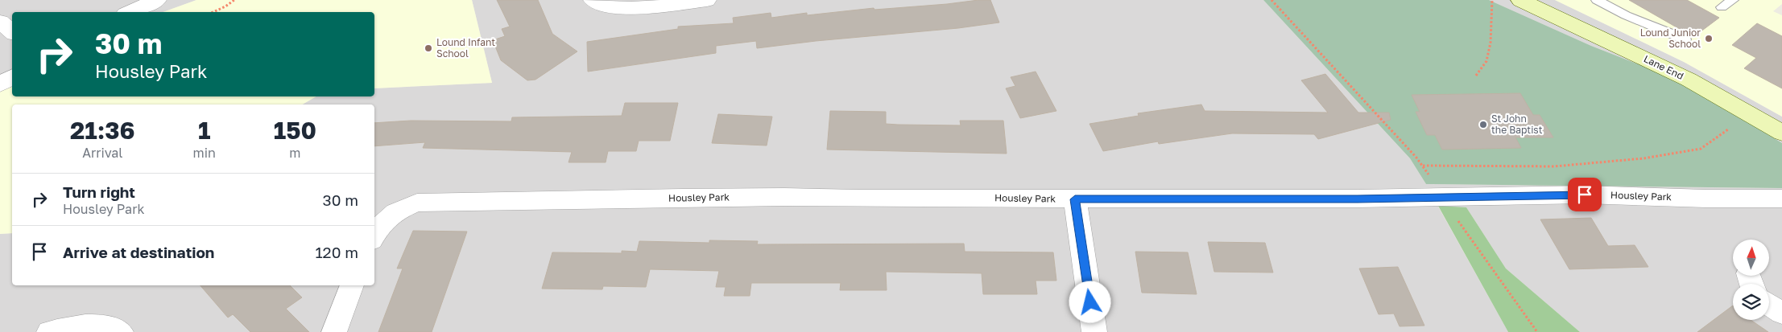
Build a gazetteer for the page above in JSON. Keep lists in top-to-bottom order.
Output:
{
  "streets": {
    "street": ["Lane End", "Housley Park"]
  },
  "places": ["Lound Junior School", "Lound Infant School", "St John the Baptist"],
  "north": "top",
  "page": {
    "turn": ["30 m", "Housley Park"],
    "eta": [
      "21:36",
      "Arrival",
      "1",
      "min",
      "150",
      "m"
    ],
    "list": [
      {
        "name": "Turn right",
        "note": "Housley Park",
        "value": "30 m"
      },
      {
        "name": "Arrive at destination",
        "value": "120 m"
      }
    ]
  }
}
